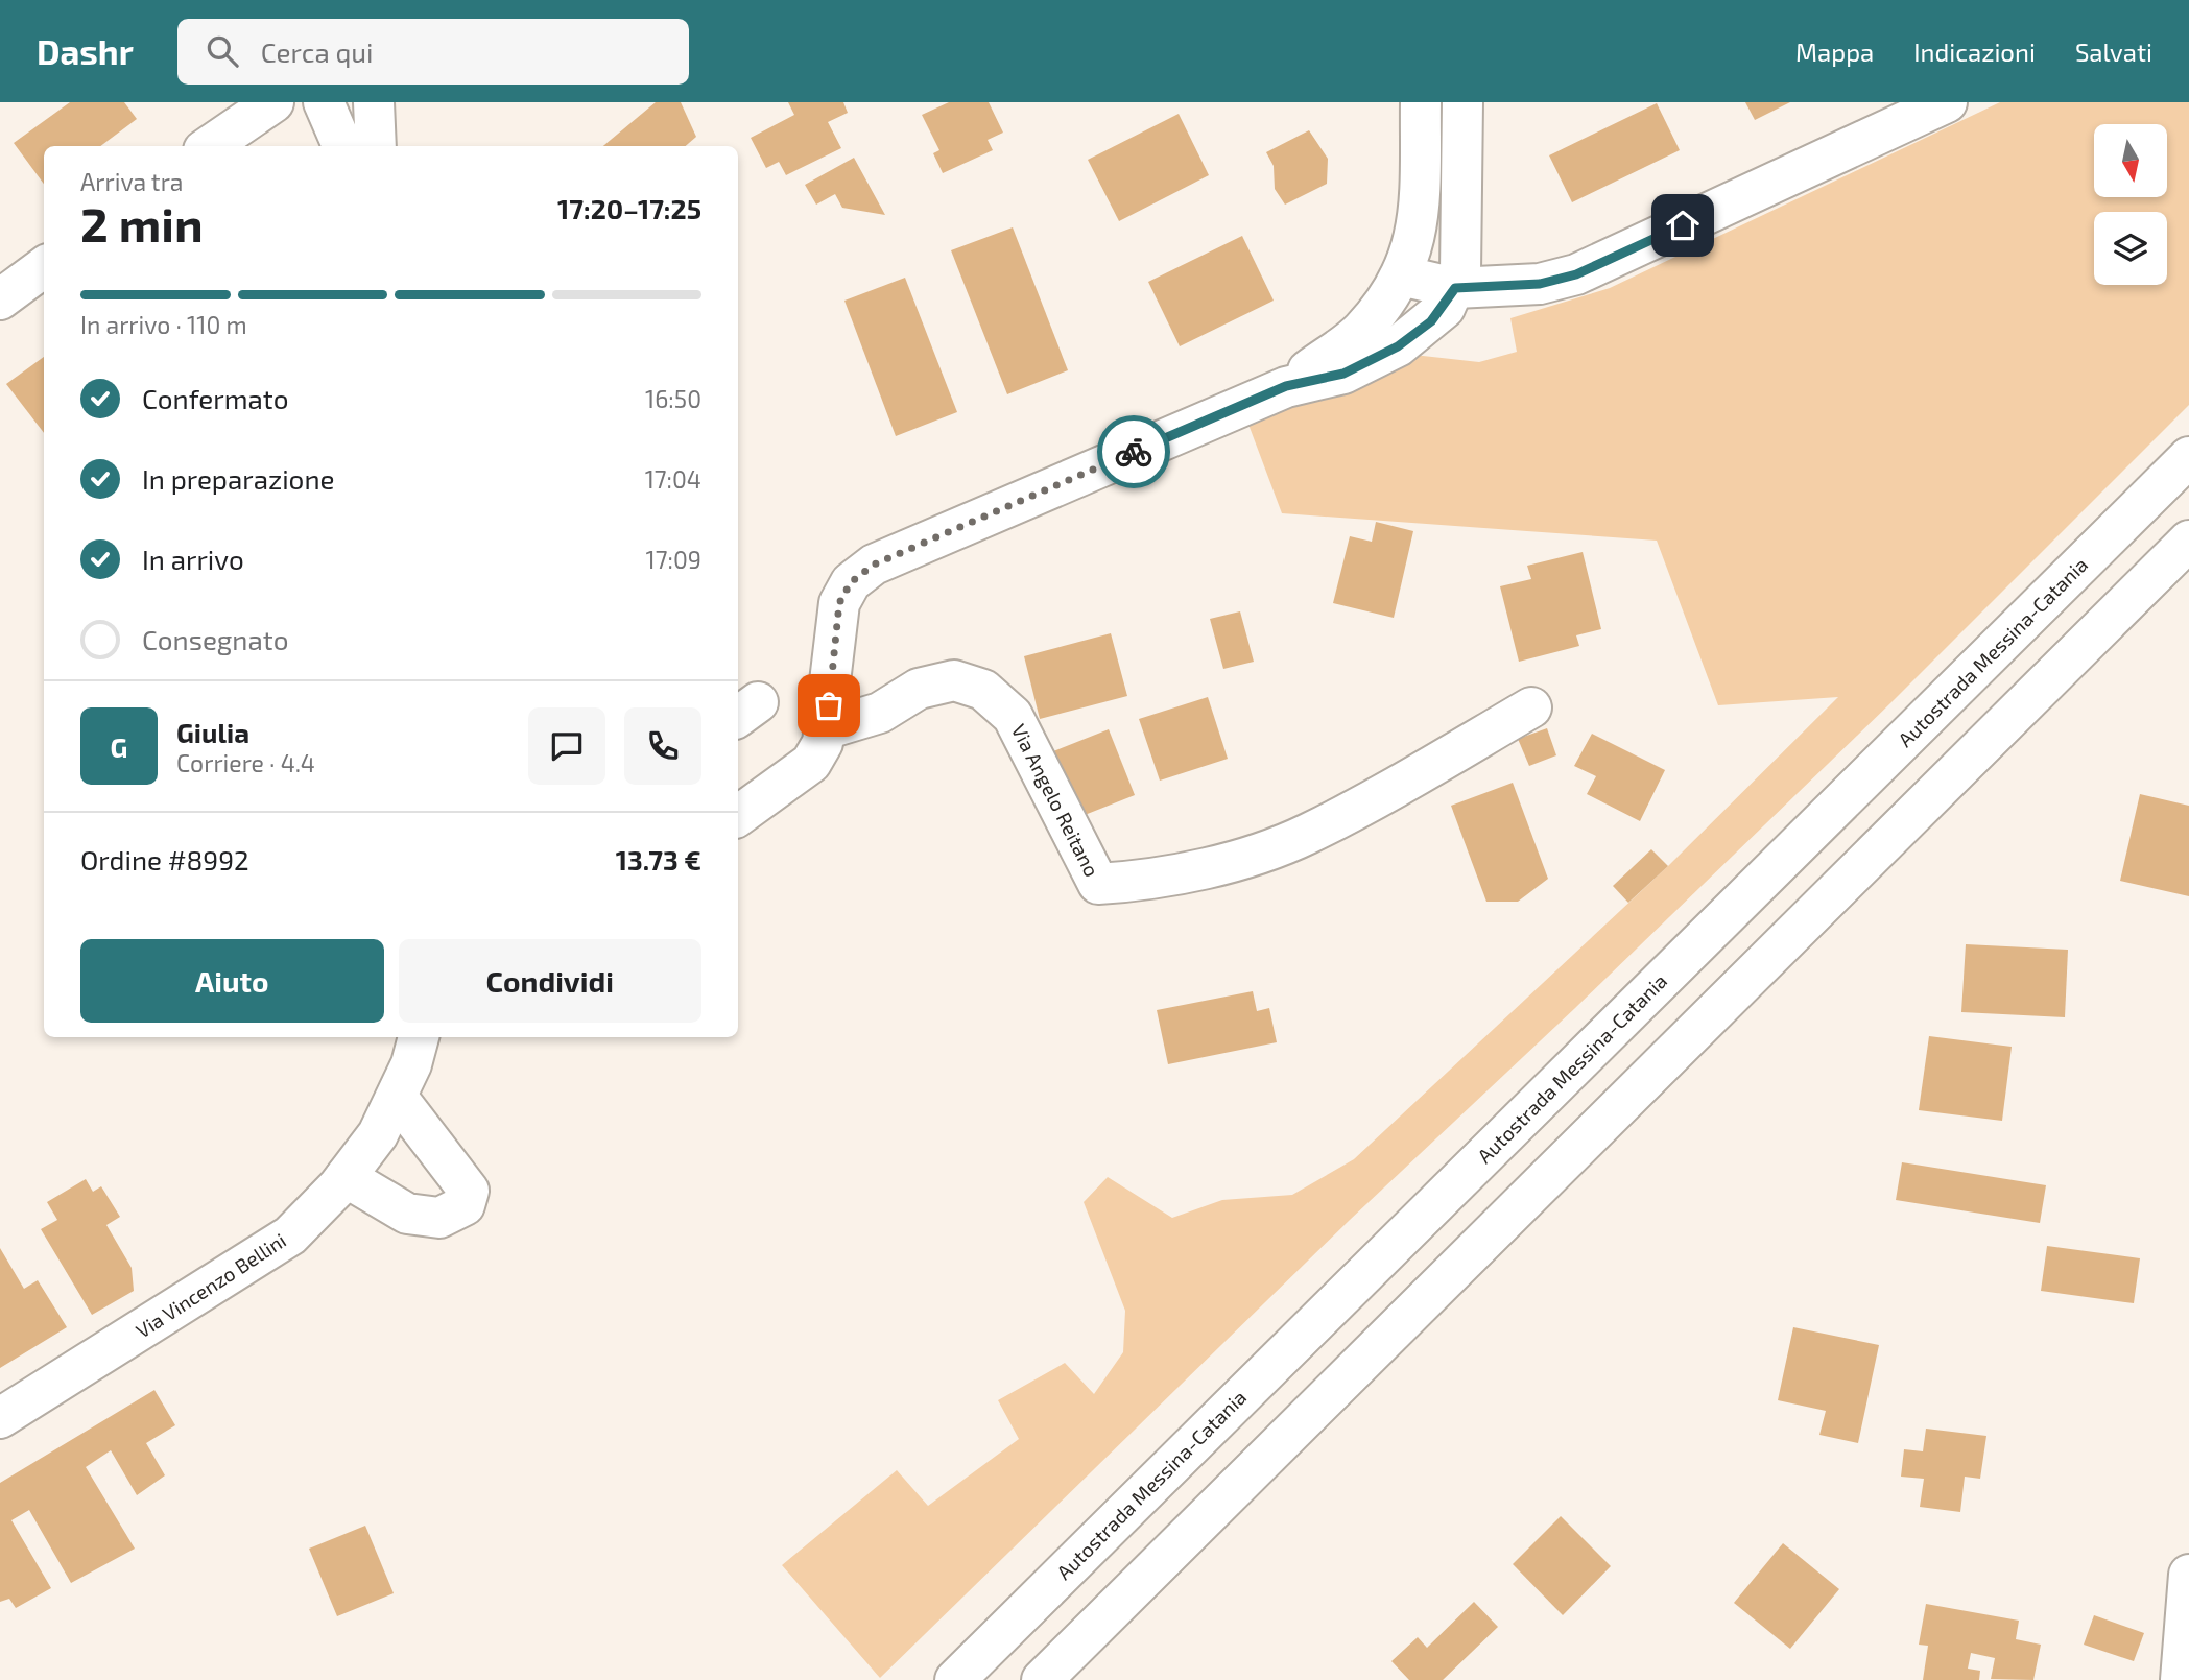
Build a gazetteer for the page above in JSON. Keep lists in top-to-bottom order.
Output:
{
  "streets": {
    "main road": ["Autostrada Messina-Catania", "Via Angelo Reitano", "Via Vincenzo Bellini"]
  },
  "north": "bottom",
  "page": {
    "header": "Dashr",
    "search": "Cerca qui",
    "nav": ["Mappa", "Indicazioni", "Salvati"],
    "heading": ["2 min", "Arriva tra", "17:20–17:25"],
    "panel": [
      "Giulia",
      "Corriere · 4.4",
      "Ordine #8992",
      "13.73 €"
    ],
    "bar": "In arrivo · 110 m",
    "list": [
      ["Confermato", "16:50"],
      ["In preparazione", "17:04"],
      ["In arrivo", "17:09"],
      "Consegnato"
    ],
    "round": "G",
    "buttons": ["Aiuto", "Condividi"]
  }
}
